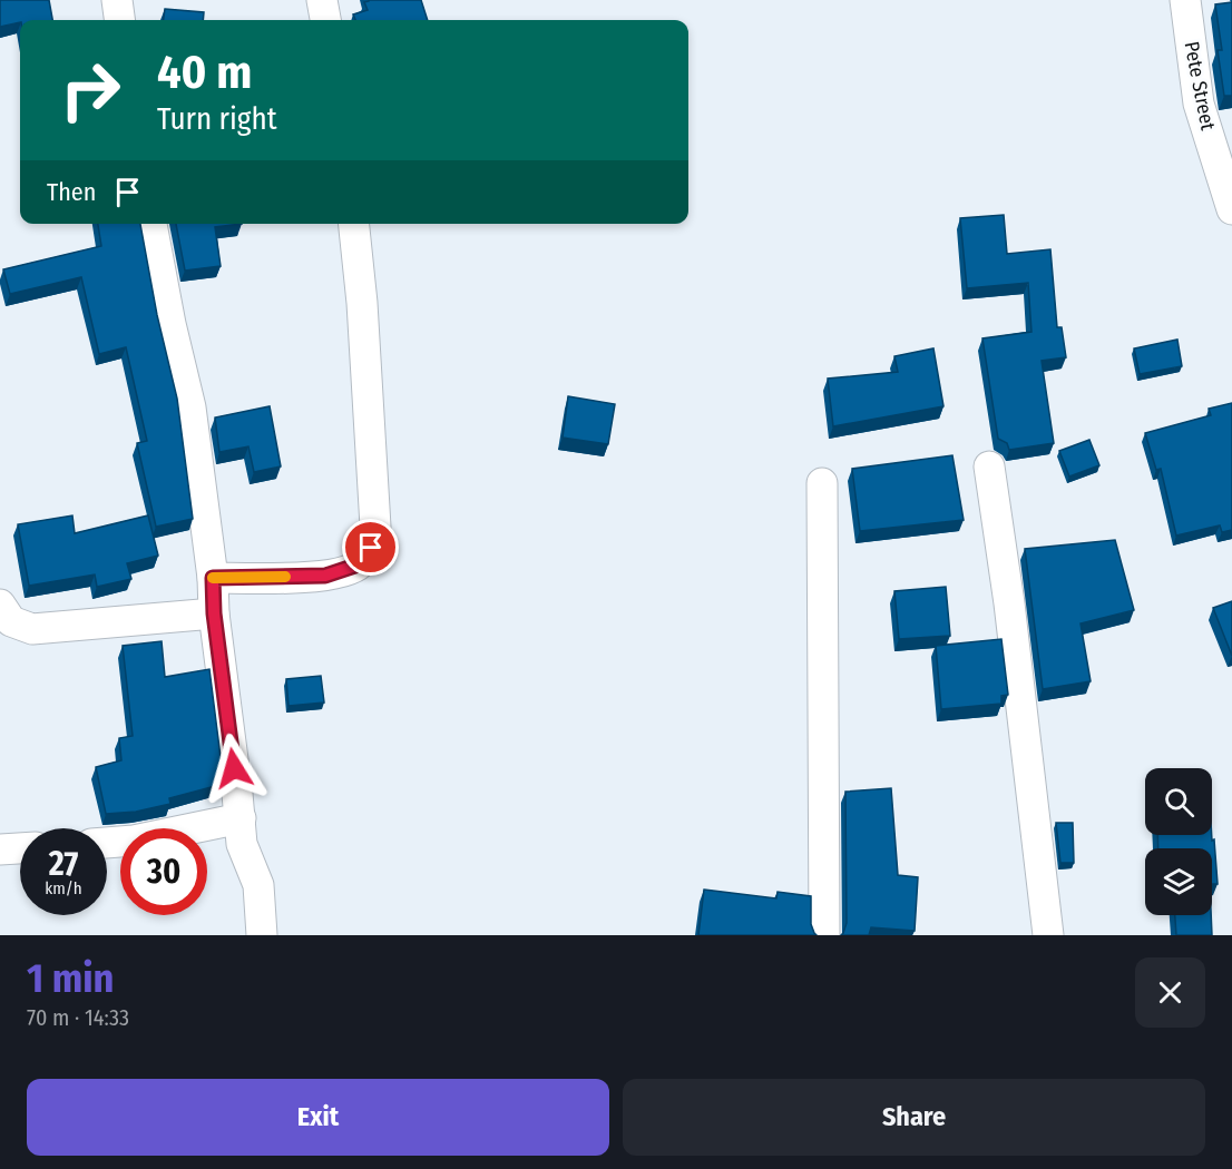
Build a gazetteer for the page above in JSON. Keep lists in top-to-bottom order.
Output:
{
  "streets": {
    "street": ["Pete Street"]
  },
  "page": {
    "turn": ["40 m", "Turn right"],
    "then": "Then",
    "speed": "27 km/h",
    "limit": "30",
    "heading": ["1 min", "70 m · 14:33"],
    "buttons": ["Exit", "Share"]
  }
}
